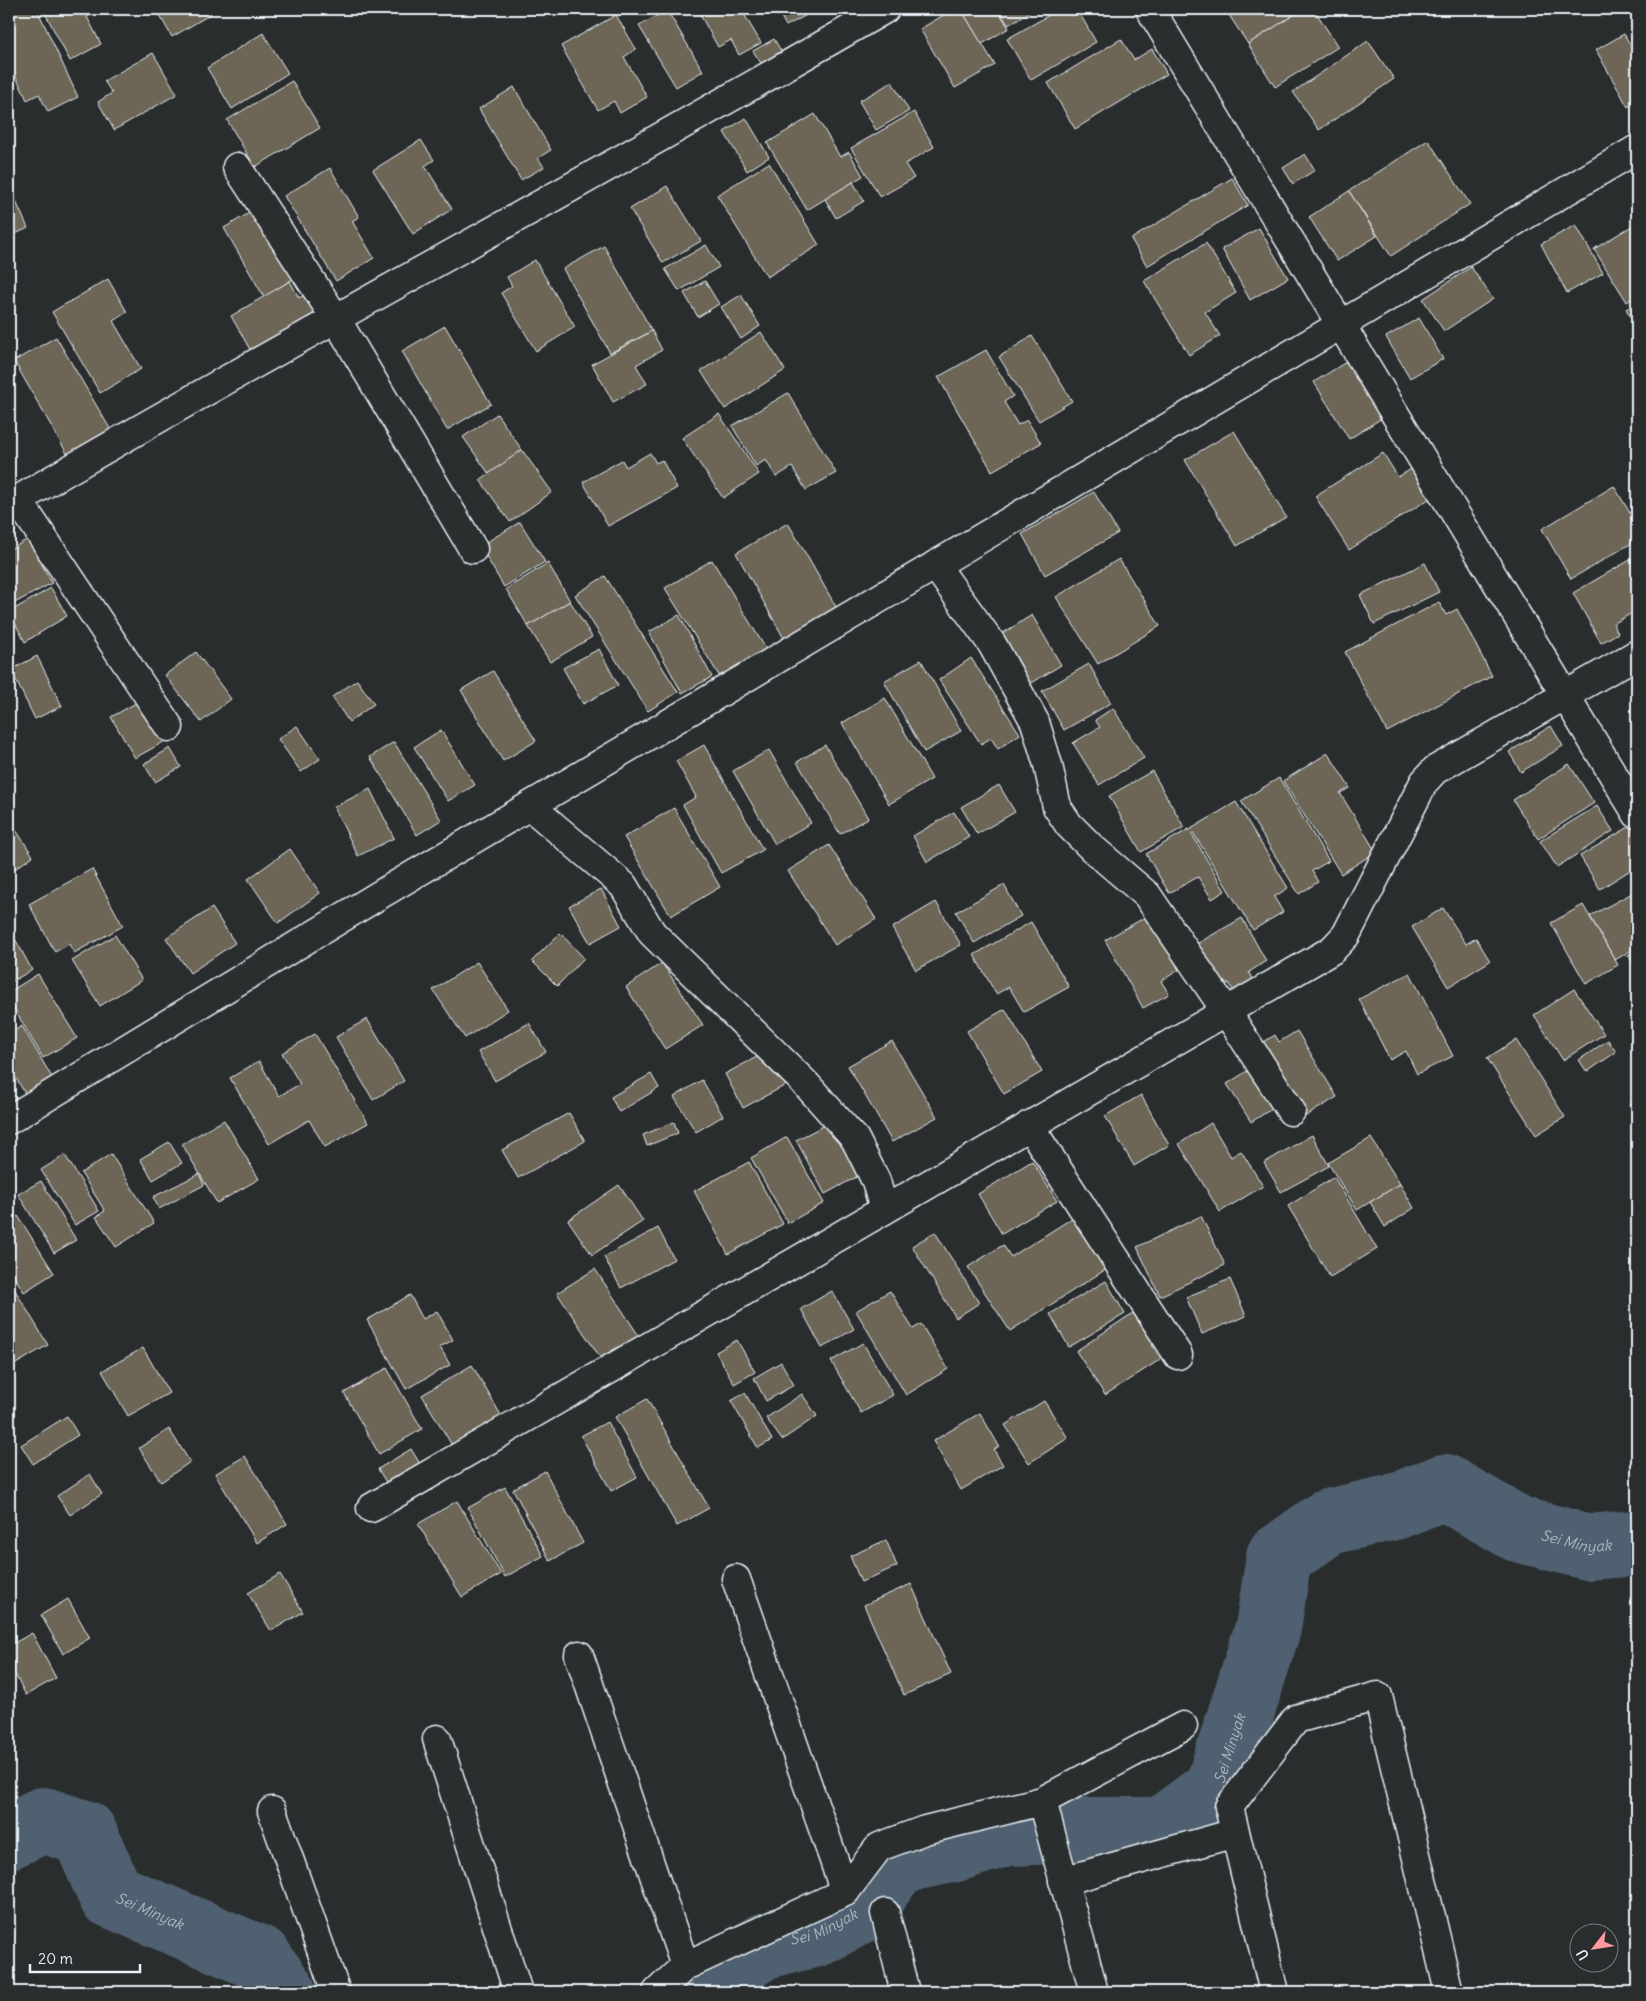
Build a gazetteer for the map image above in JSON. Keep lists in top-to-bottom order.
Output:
{
  "water": ["Sei Minyak"],
  "scale_bar": "20 m",
  "north": "bottom left"
}
